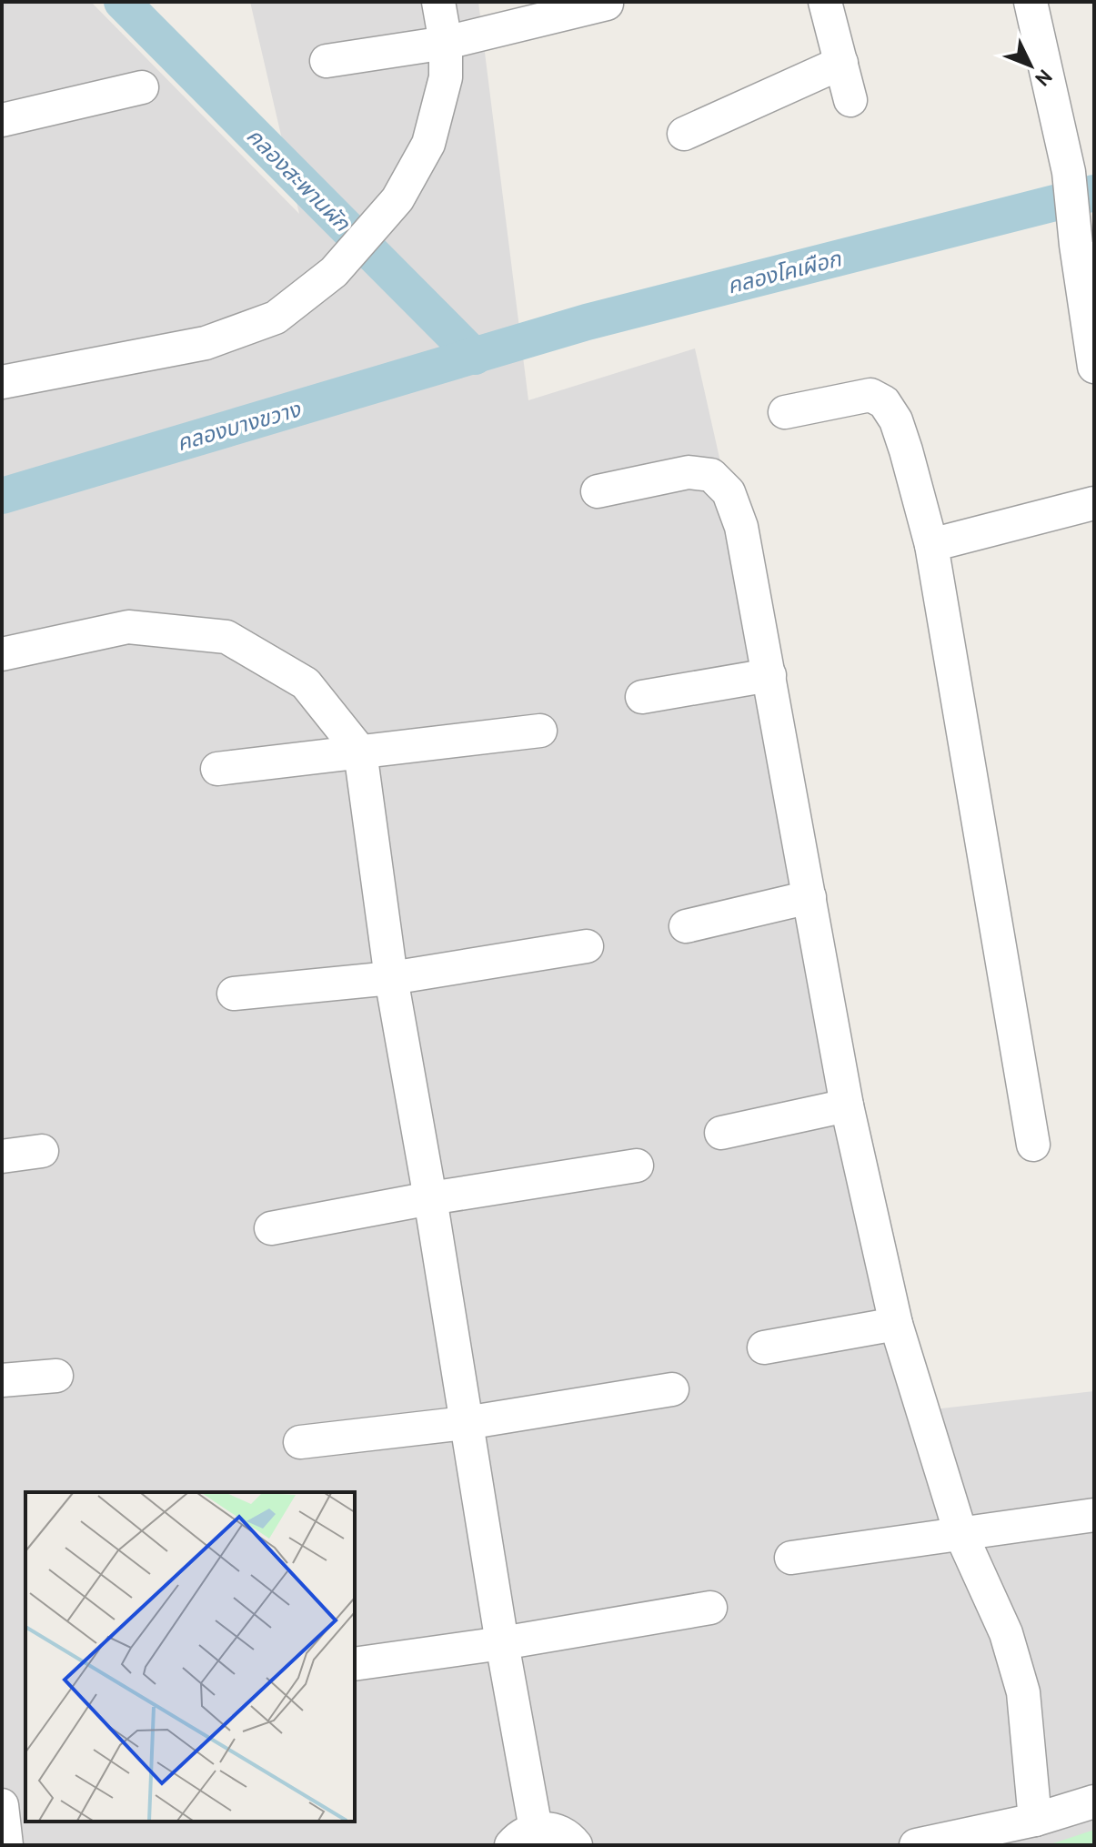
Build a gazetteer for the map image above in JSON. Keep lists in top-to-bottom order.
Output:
{
  "water": ["คลองสะพานผัก", "คลองโคเผือก", "คลองบางขวาง"],
  "north": "bottom right"
}
